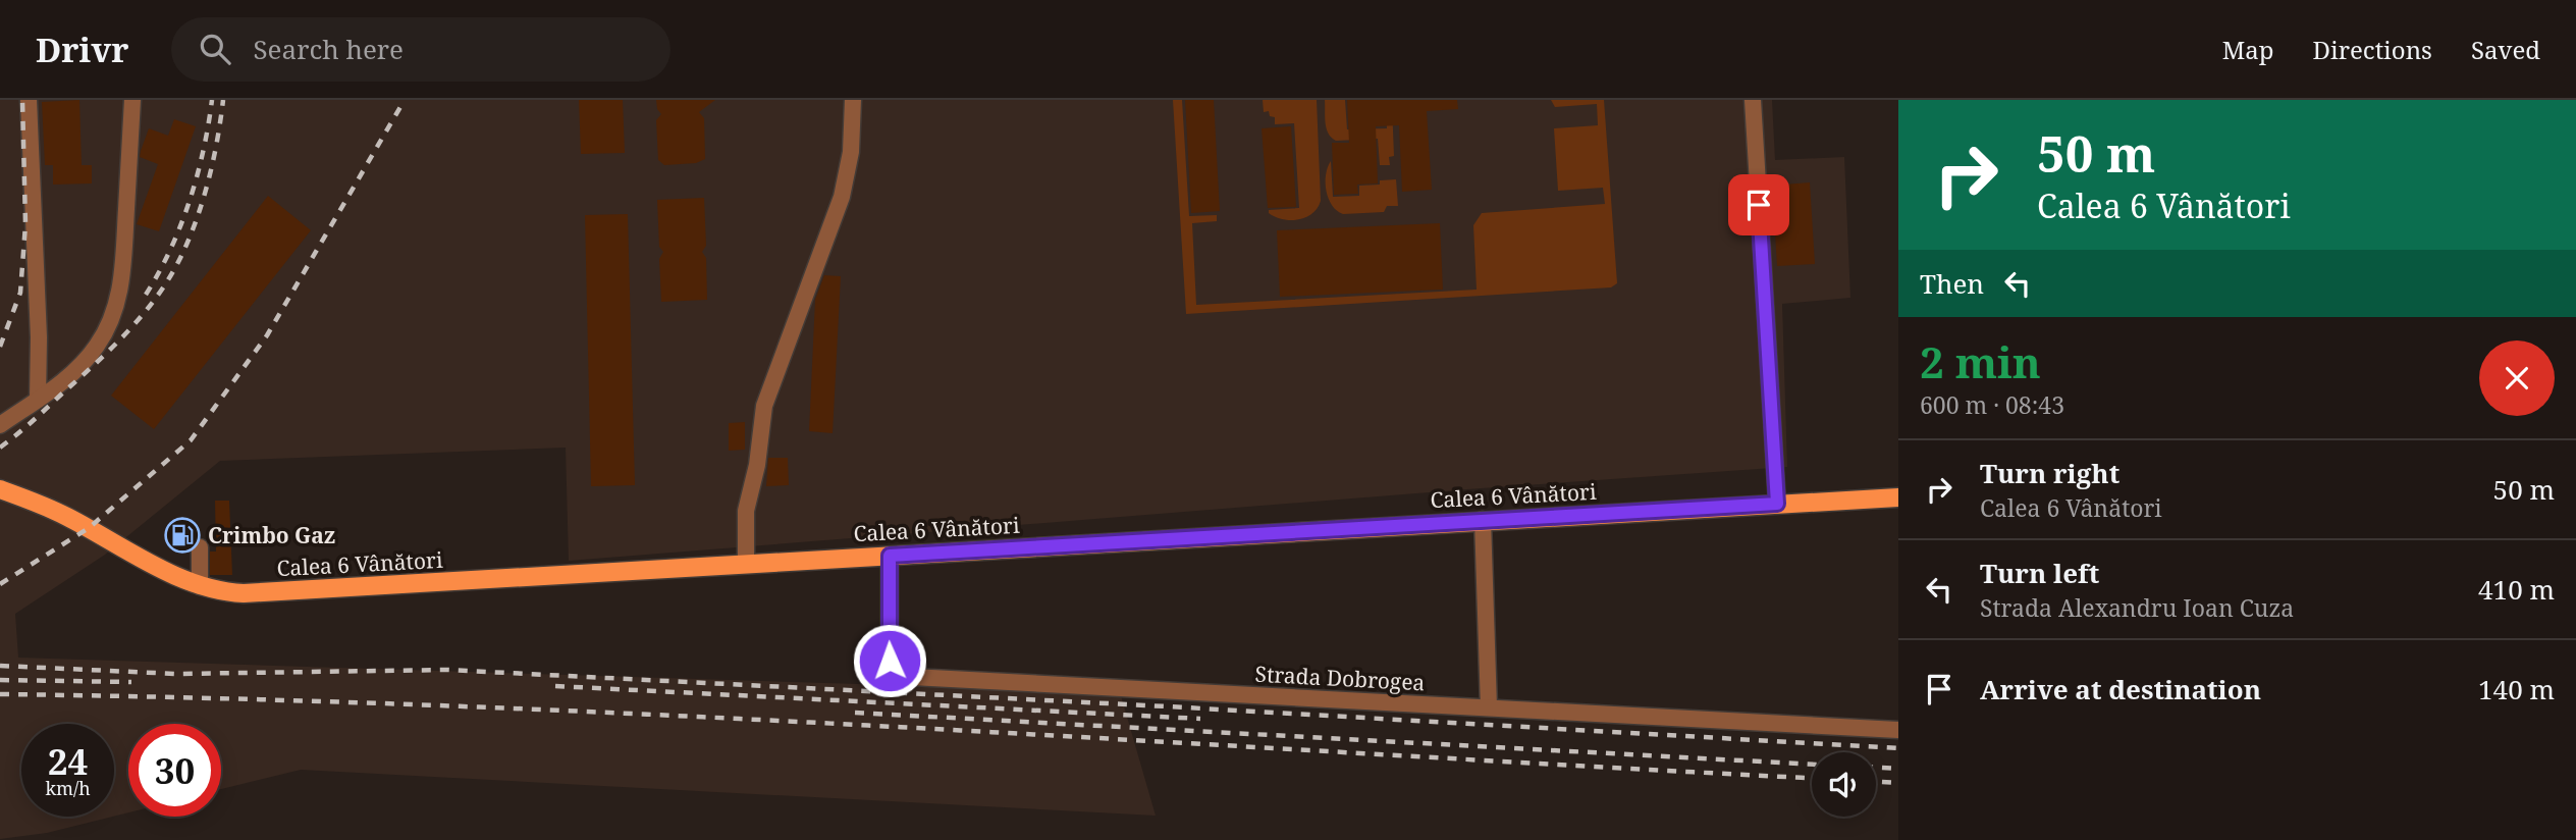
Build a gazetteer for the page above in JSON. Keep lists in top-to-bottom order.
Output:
{
  "streets": {
    "main road": ["Calea 6 Vânători"],
    "street": ["Strada Dobrogea"]
  },
  "crossings": [
    ["Calea 6 Vânători", "Strada Dobrogea"]
  ],
  "places": {
    "fuel station": ["Crimbo Gaz"]
  },
  "page": {
    "header": "Drivr",
    "search": "Search here",
    "nav": ["Map", "Directions", "Saved"],
    "turn": ["50 m", "Calea 6 Vânători"],
    "then": "Then",
    "heading": ["2 min", "600 m · 08:43"],
    "list": [
      {
        "name": "Turn right",
        "note": "Calea 6 Vânători",
        "value": "50 m"
      },
      {
        "name": "Turn left",
        "note": "Strada Alexandru Ioan Cuza",
        "value": "410 m"
      },
      {
        "name": "Arrive at destination",
        "value": "140 m"
      }
    ],
    "speed": "24 km/h",
    "limit": "30"
  }
}
